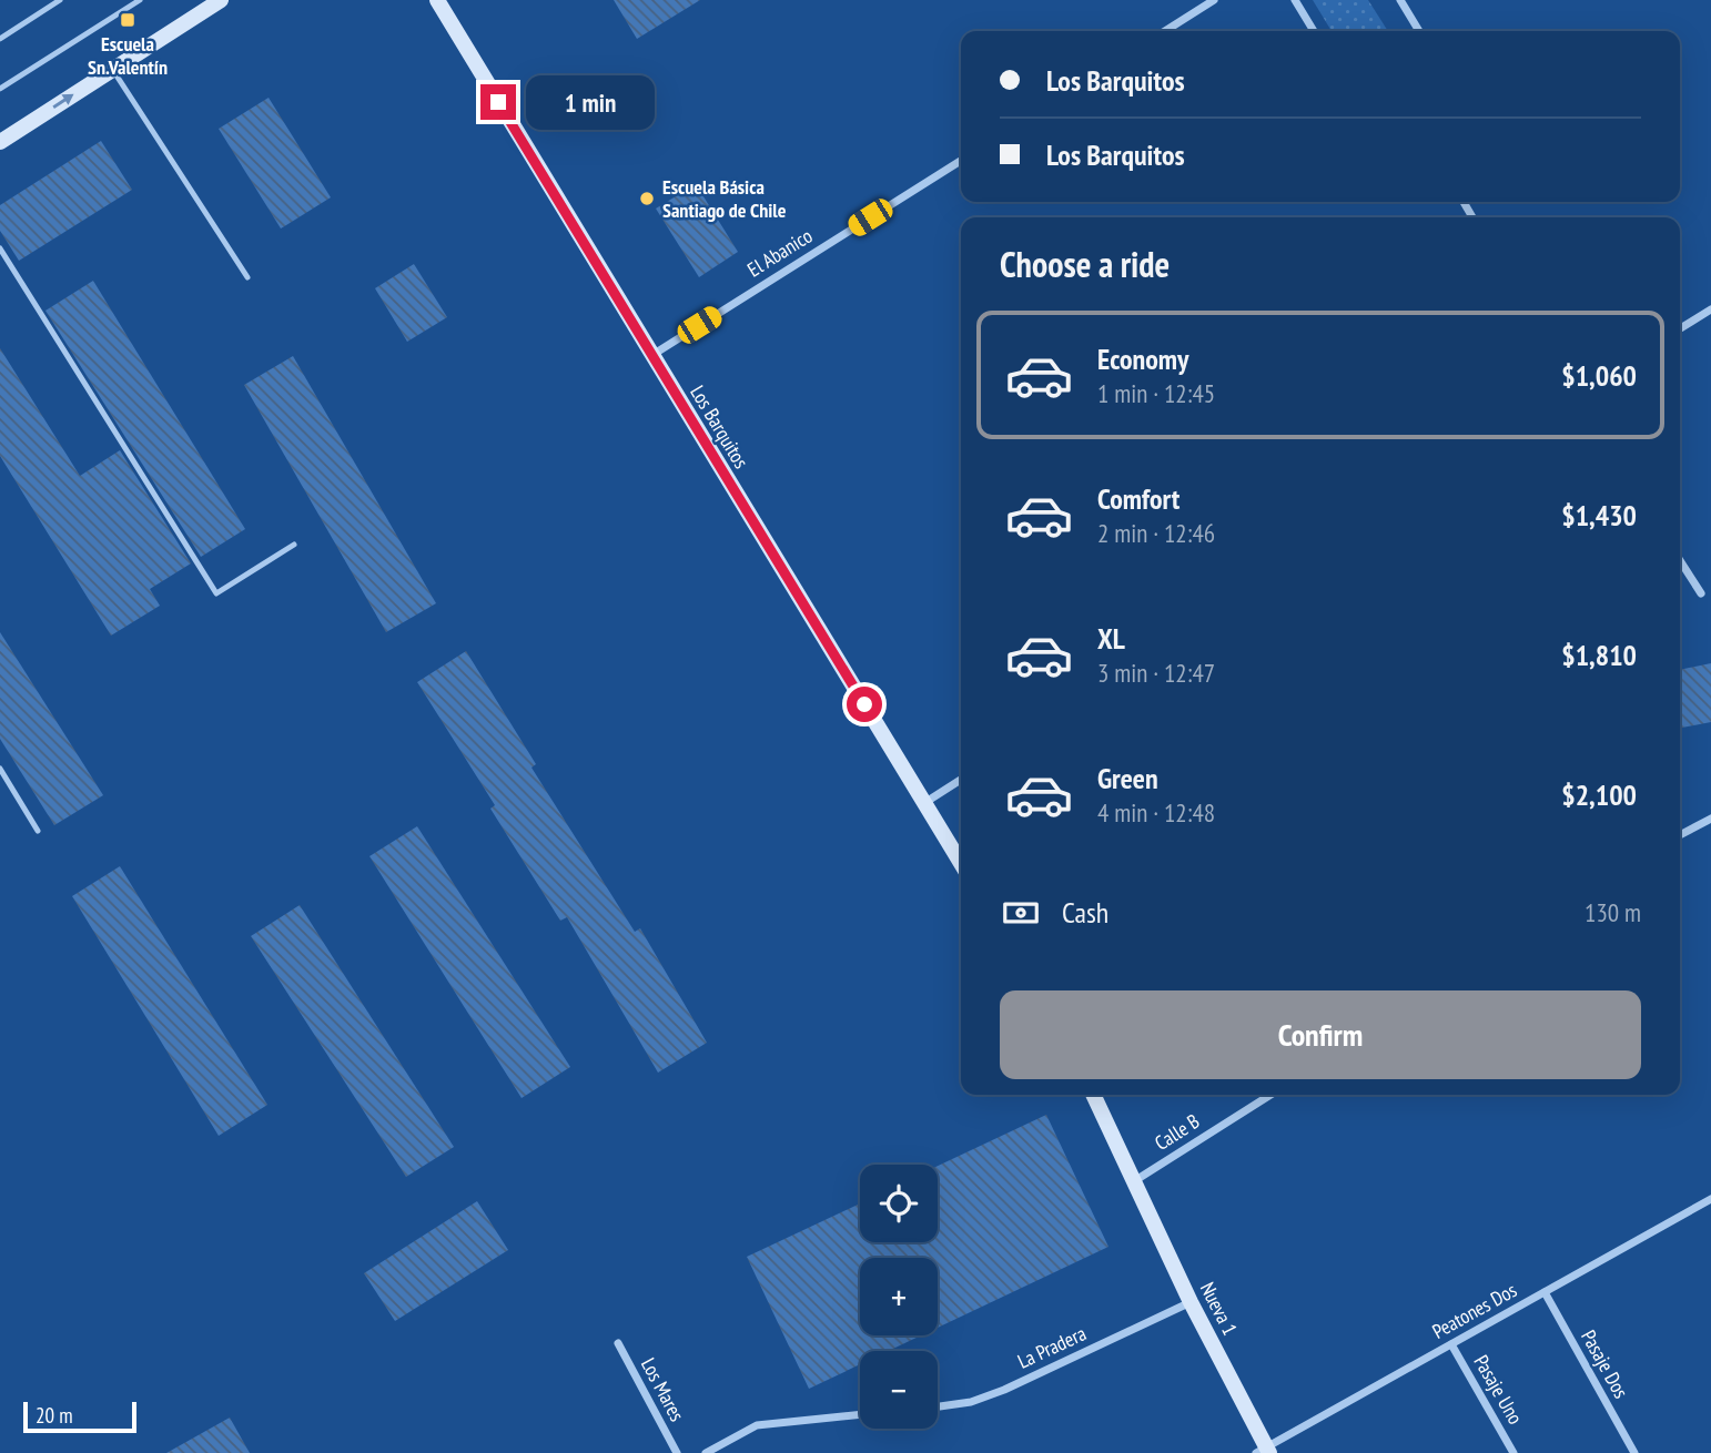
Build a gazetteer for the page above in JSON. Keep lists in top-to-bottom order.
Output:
{
  "streets": {
    "street": [
      "El Abanico",
      "Los Barquitos",
      "Calle B",
      "Nueva 1",
      "Peatones Dos",
      "La Pradera",
      "Pasaje Dos",
      "Los Mares",
      "Pasaje Uno"
    ]
  },
  "crossings": [
    ["El Abanico", "Los Barquitos"],
    ["Calle B", "Nueva 1"],
    ["Nueva 1", "Peatones Dos"],
    ["Nueva 1", "La Pradera"],
    ["Peatones Dos", "Pasaje Dos"],
    ["Peatones Dos", "Pasaje Uno"]
  ],
  "places": {
    "transit": ["Escuela Sn.Valentín"],
    "other": ["Escuela Básica Santiago de Chile"]
  },
  "scale_bar": "20 m",
  "page": {
    "banner": ["Los Barquitos", "Los Barquitos"],
    "bubble": "1 min",
    "heading": "Choose a ride",
    "list": [
      {
        "name": "Economy",
        "note": "1 min · 12:45",
        "value": "$1,060"
      },
      {
        "name": "Comfort",
        "note": "2 min · 12:46",
        "value": "$1,430"
      },
      {
        "name": "XL",
        "note": "3 min · 12:47",
        "value": "$1,810"
      },
      {
        "name": "Green",
        "note": "4 min · 12:48",
        "value": "$2,100"
      }
    ],
    "pay": ["Cash", "130 m"],
    "buttons": "Confirm",
    "map_buttons": ["+", "−"],
    "scale": "20 m"
  }
}
